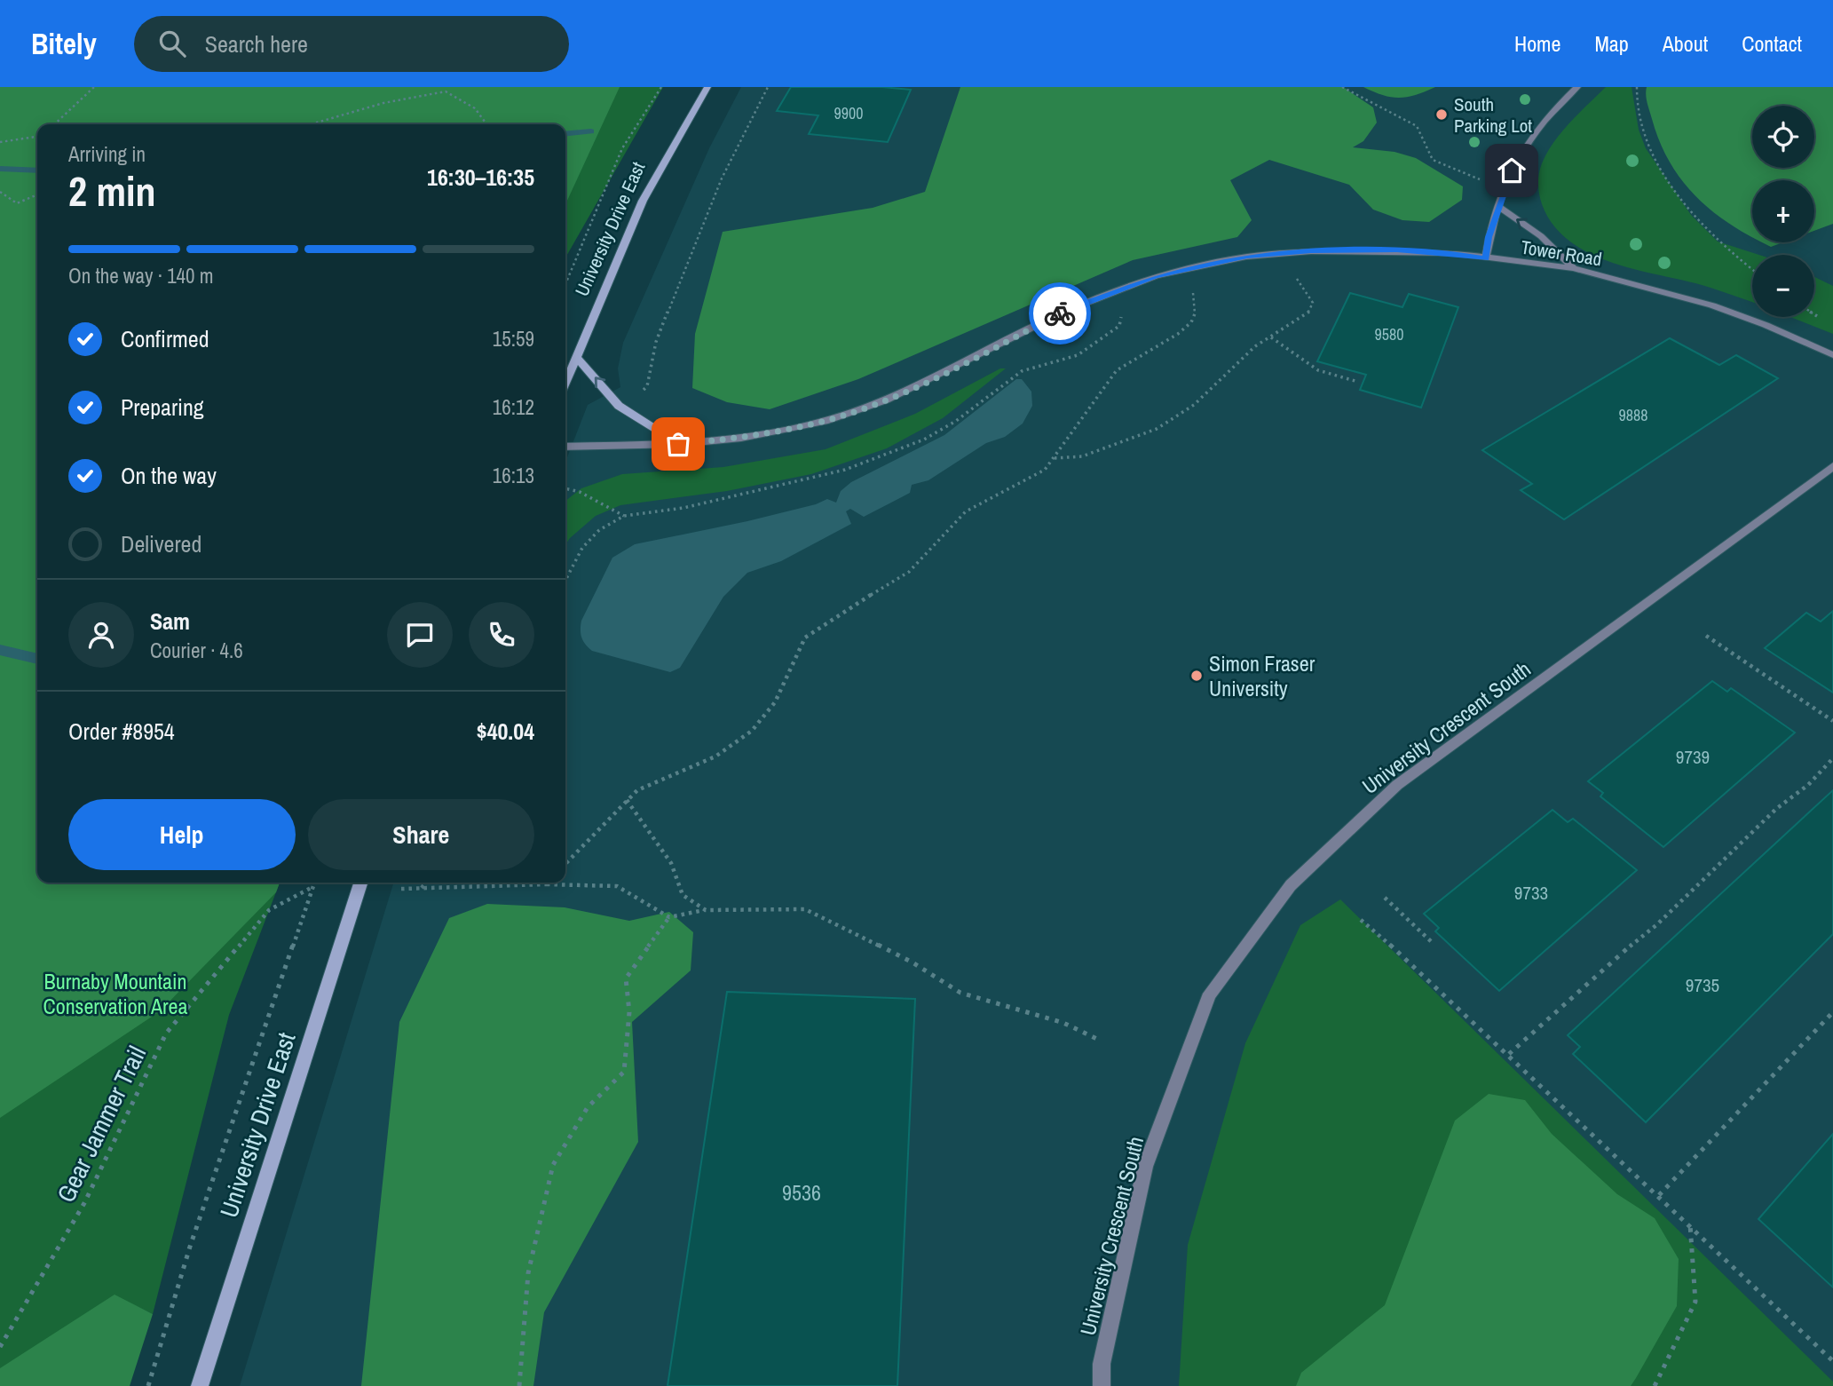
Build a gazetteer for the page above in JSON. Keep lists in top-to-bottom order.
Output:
{
  "streets": {
    "street": ["University Drive East", "Tower Road", "University Crescent South"],
    "path": ["Gear Jammer Trail"]
  },
  "parks": ["Burnaby Mountain Conservation Area"],
  "places": ["South Parking Lot", "Simon Fraser University"],
  "house_numbers": [
    "9900",
    "9580",
    "9888",
    "9739",
    "9733",
    "9735",
    "9536"
  ],
  "page": {
    "header": "Bitely",
    "search": "Search here",
    "nav": [
      "Home",
      "Map",
      "About",
      "Contact"
    ],
    "map_buttons": ["+", "−"],
    "heading": ["2 min", "Arriving in", "16:30–16:35"],
    "panel": [
      "Sam",
      "Courier · 4.6",
      "Order #8954",
      "$40.04"
    ],
    "bar": "On the way · 140 m",
    "list": [
      ["Confirmed", "15:59"],
      ["Preparing", "16:12"],
      ["On the way", "16:13"],
      "Delivered"
    ],
    "buttons": ["Help", "Share"]
  }
}
